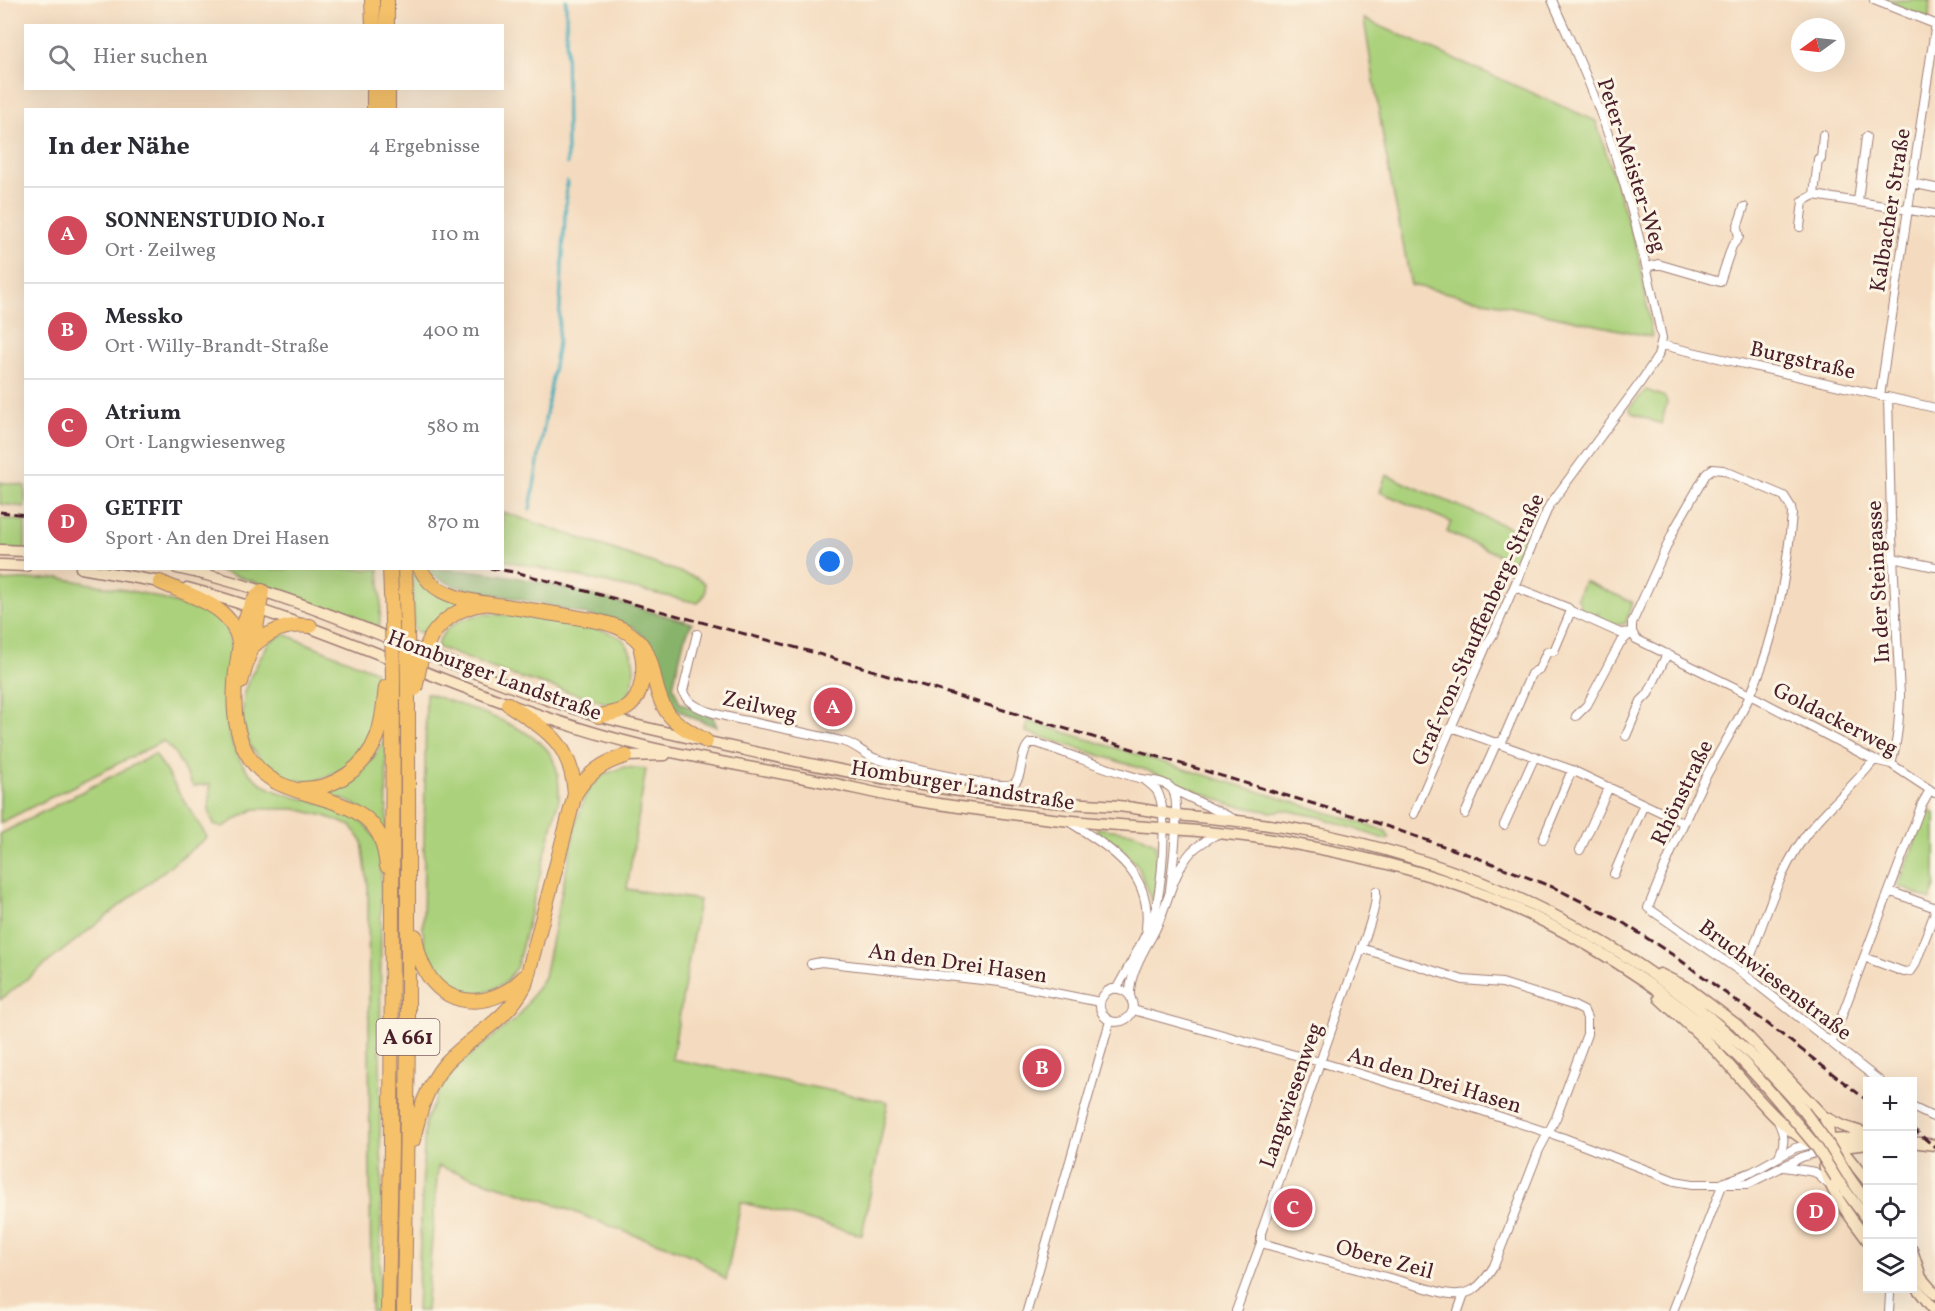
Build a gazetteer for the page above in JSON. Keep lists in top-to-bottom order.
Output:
{
  "streets": {
    "highway": ["A 661"],
    "main road": ["Homburger Landstraße"],
    "street": [
      "Peter-Meister-Weg",
      "Kalbacher Straße",
      "Burgstraße",
      "In der Steingasse",
      "Graf-von-Stauffenberg-Straße",
      "Zeilweg",
      "Goldackerweg",
      "Rhönstraße",
      "An den Drei Hasen",
      "Bruchwiesenstraße",
      "Langwiesenweg",
      "Obere Zeil"
    ]
  },
  "crossings": [
    ["Peter-Meister-Weg", "Burgstraße"],
    ["Peter-Meister-Weg", "Graf-von-Stauffenberg-Straße"],
    ["Kalbacher Straße", "Burgstraße"],
    ["Kalbacher Straße", "In der Steingasse"],
    ["Burgstraße", "In der Steingasse"],
    ["Burgstraße", "Graf-von-Stauffenberg-Straße"],
    ["In der Steingasse", "Goldackerweg"],
    ["Homburger Landstraße", "Zeilweg"],
    ["Goldackerweg", "Rhönstraße"],
    ["Rhönstraße", "Bruchwiesenstraße"],
    ["An den Drei Hasen", "Langwiesenweg"],
    ["Langwiesenweg", "Obere Zeil"]
  ],
  "north": "left",
  "page": {
    "search": "Hier suchen",
    "heading": ["In der Nähe", "4 Ergebnisse"],
    "list": [
      {
        "mark": "A",
        "name": "SONNENSTUDIO No.1",
        "note": "Ort · Zeilweg",
        "value": "110 m"
      },
      {
        "mark": "B",
        "name": "Messko",
        "note": "Ort · Willy-Brandt-Straße",
        "value": "400 m"
      },
      {
        "mark": "C",
        "name": "Atrium",
        "note": "Ort · Langwiesenweg",
        "value": "580 m"
      },
      {
        "mark": "D",
        "name": "GETFIT",
        "note": "Sport · An den Drei Hasen",
        "value": "870 m"
      }
    ],
    "pins": [
      "A",
      "B",
      "C",
      "D"
    ],
    "map_buttons": ["+", "−"]
  }
}
